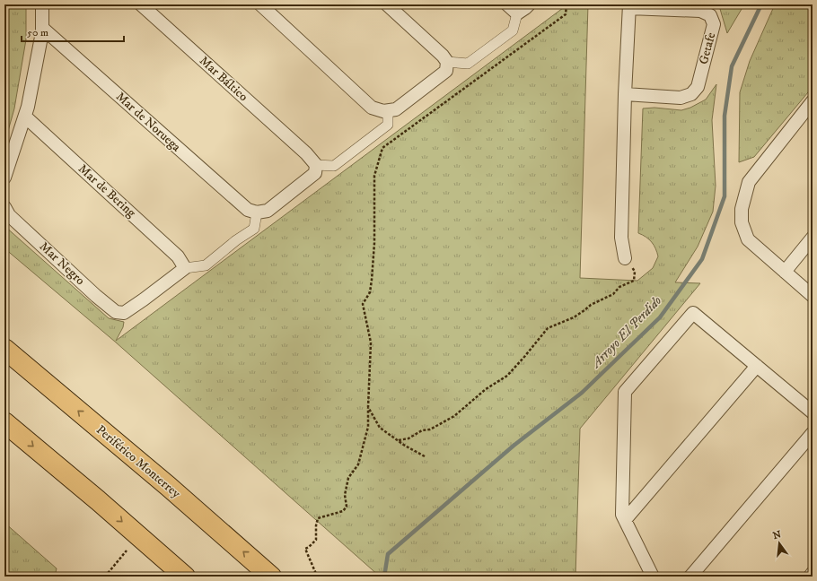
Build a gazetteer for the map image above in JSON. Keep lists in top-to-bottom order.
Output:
{
  "streets": {
    "highway": ["Periférico Monterrey"],
    "street": [
      "Getafe",
      "Mar Báltico",
      "Mar de Noruega",
      "Mar de Bering",
      "Mar Negro"
    ]
  },
  "crossings": [
    ["Mar de Bering", "Mar Negro"]
  ],
  "water": ["Arroyo El Perdido"],
  "scale_bar": "50 m",
  "north": "top"
}
